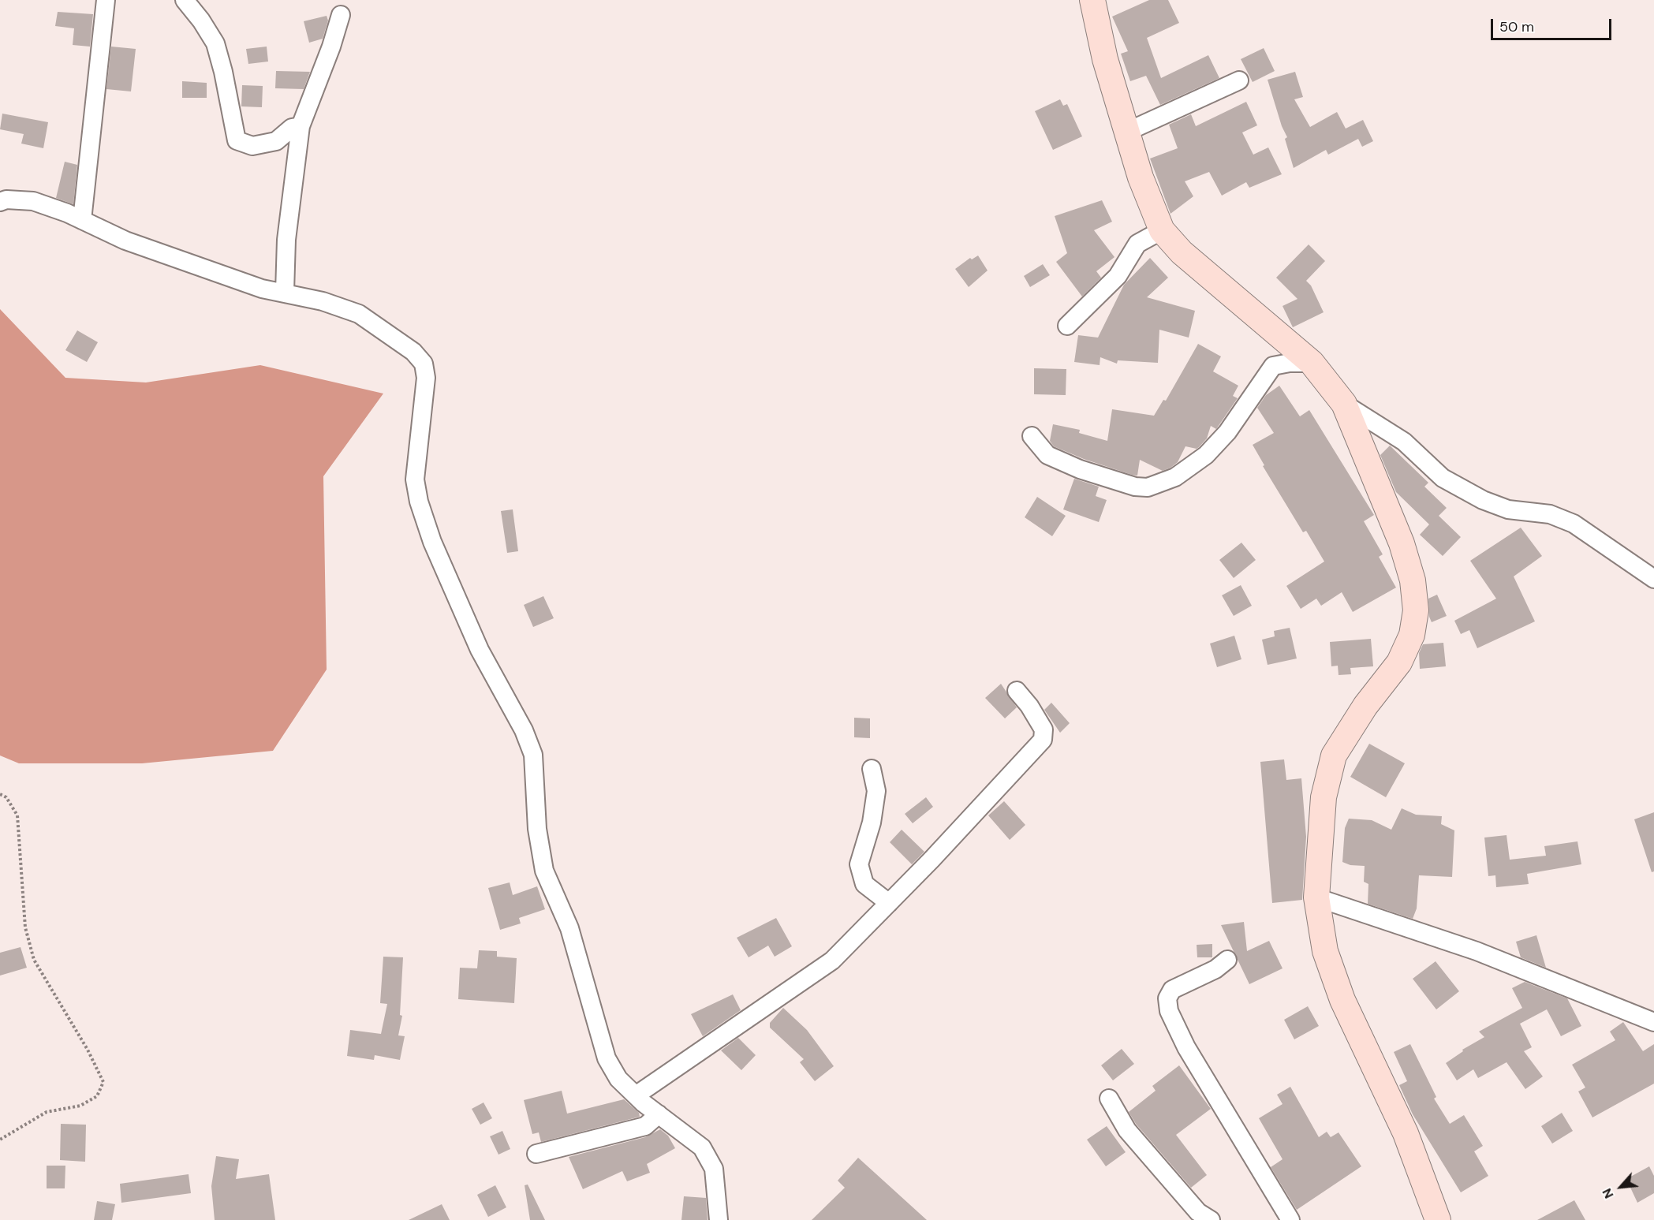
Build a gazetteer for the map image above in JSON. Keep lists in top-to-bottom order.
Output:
{
  "scale_bar": "50 m",
  "north": "bottom left"
}
